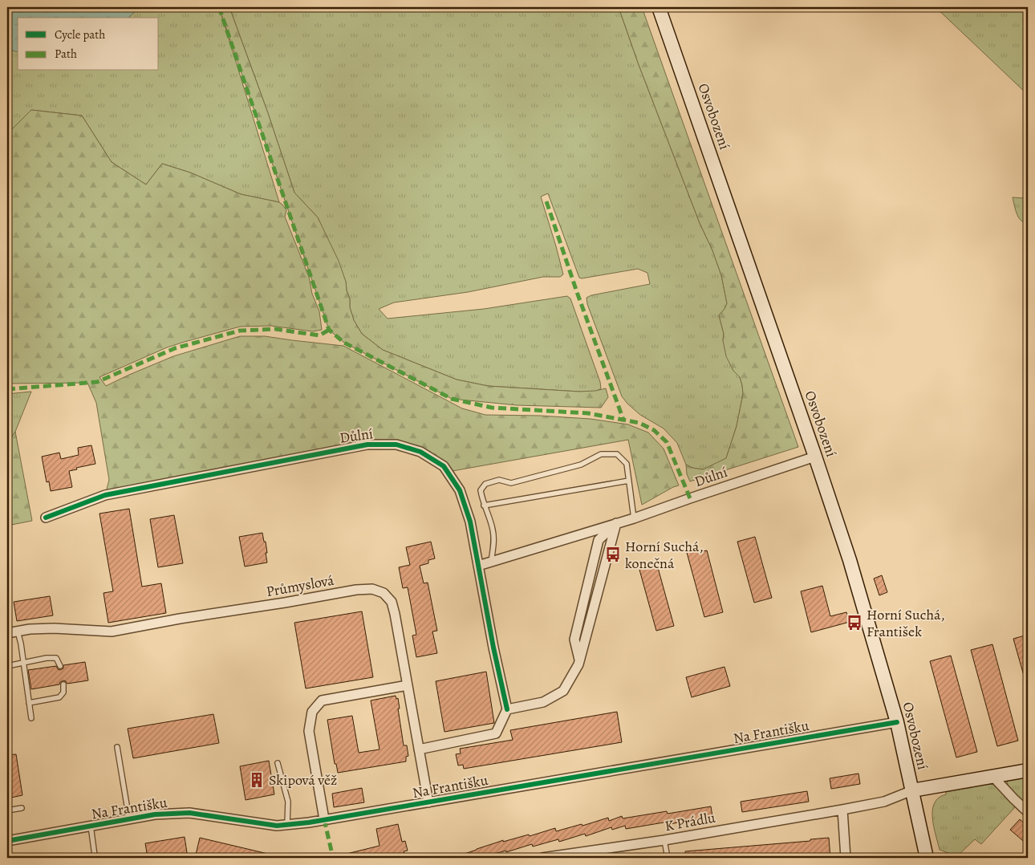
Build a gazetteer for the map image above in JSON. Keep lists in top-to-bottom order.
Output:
{
  "streets": {
    "main road": ["Osvobození"],
    "street": [
      "Důlní",
      "Průmyslová",
      "Na Františku",
      "K Prádlu"
    ]
  },
  "crossings": [
    ["Osvobození", "Důlní"],
    ["Osvobození", "Na Františku"],
    ["Osvobození", "K Prádlu"],
    ["Průmyslová", "Na Františku"]
  ],
  "places": {
    "bus stop": ["Horní Suchá, konečná", "Horní Suchá, František"],
    "building": ["Skipová věž"]
  },
  "legend": ["Cycle path", "Path"]
}
